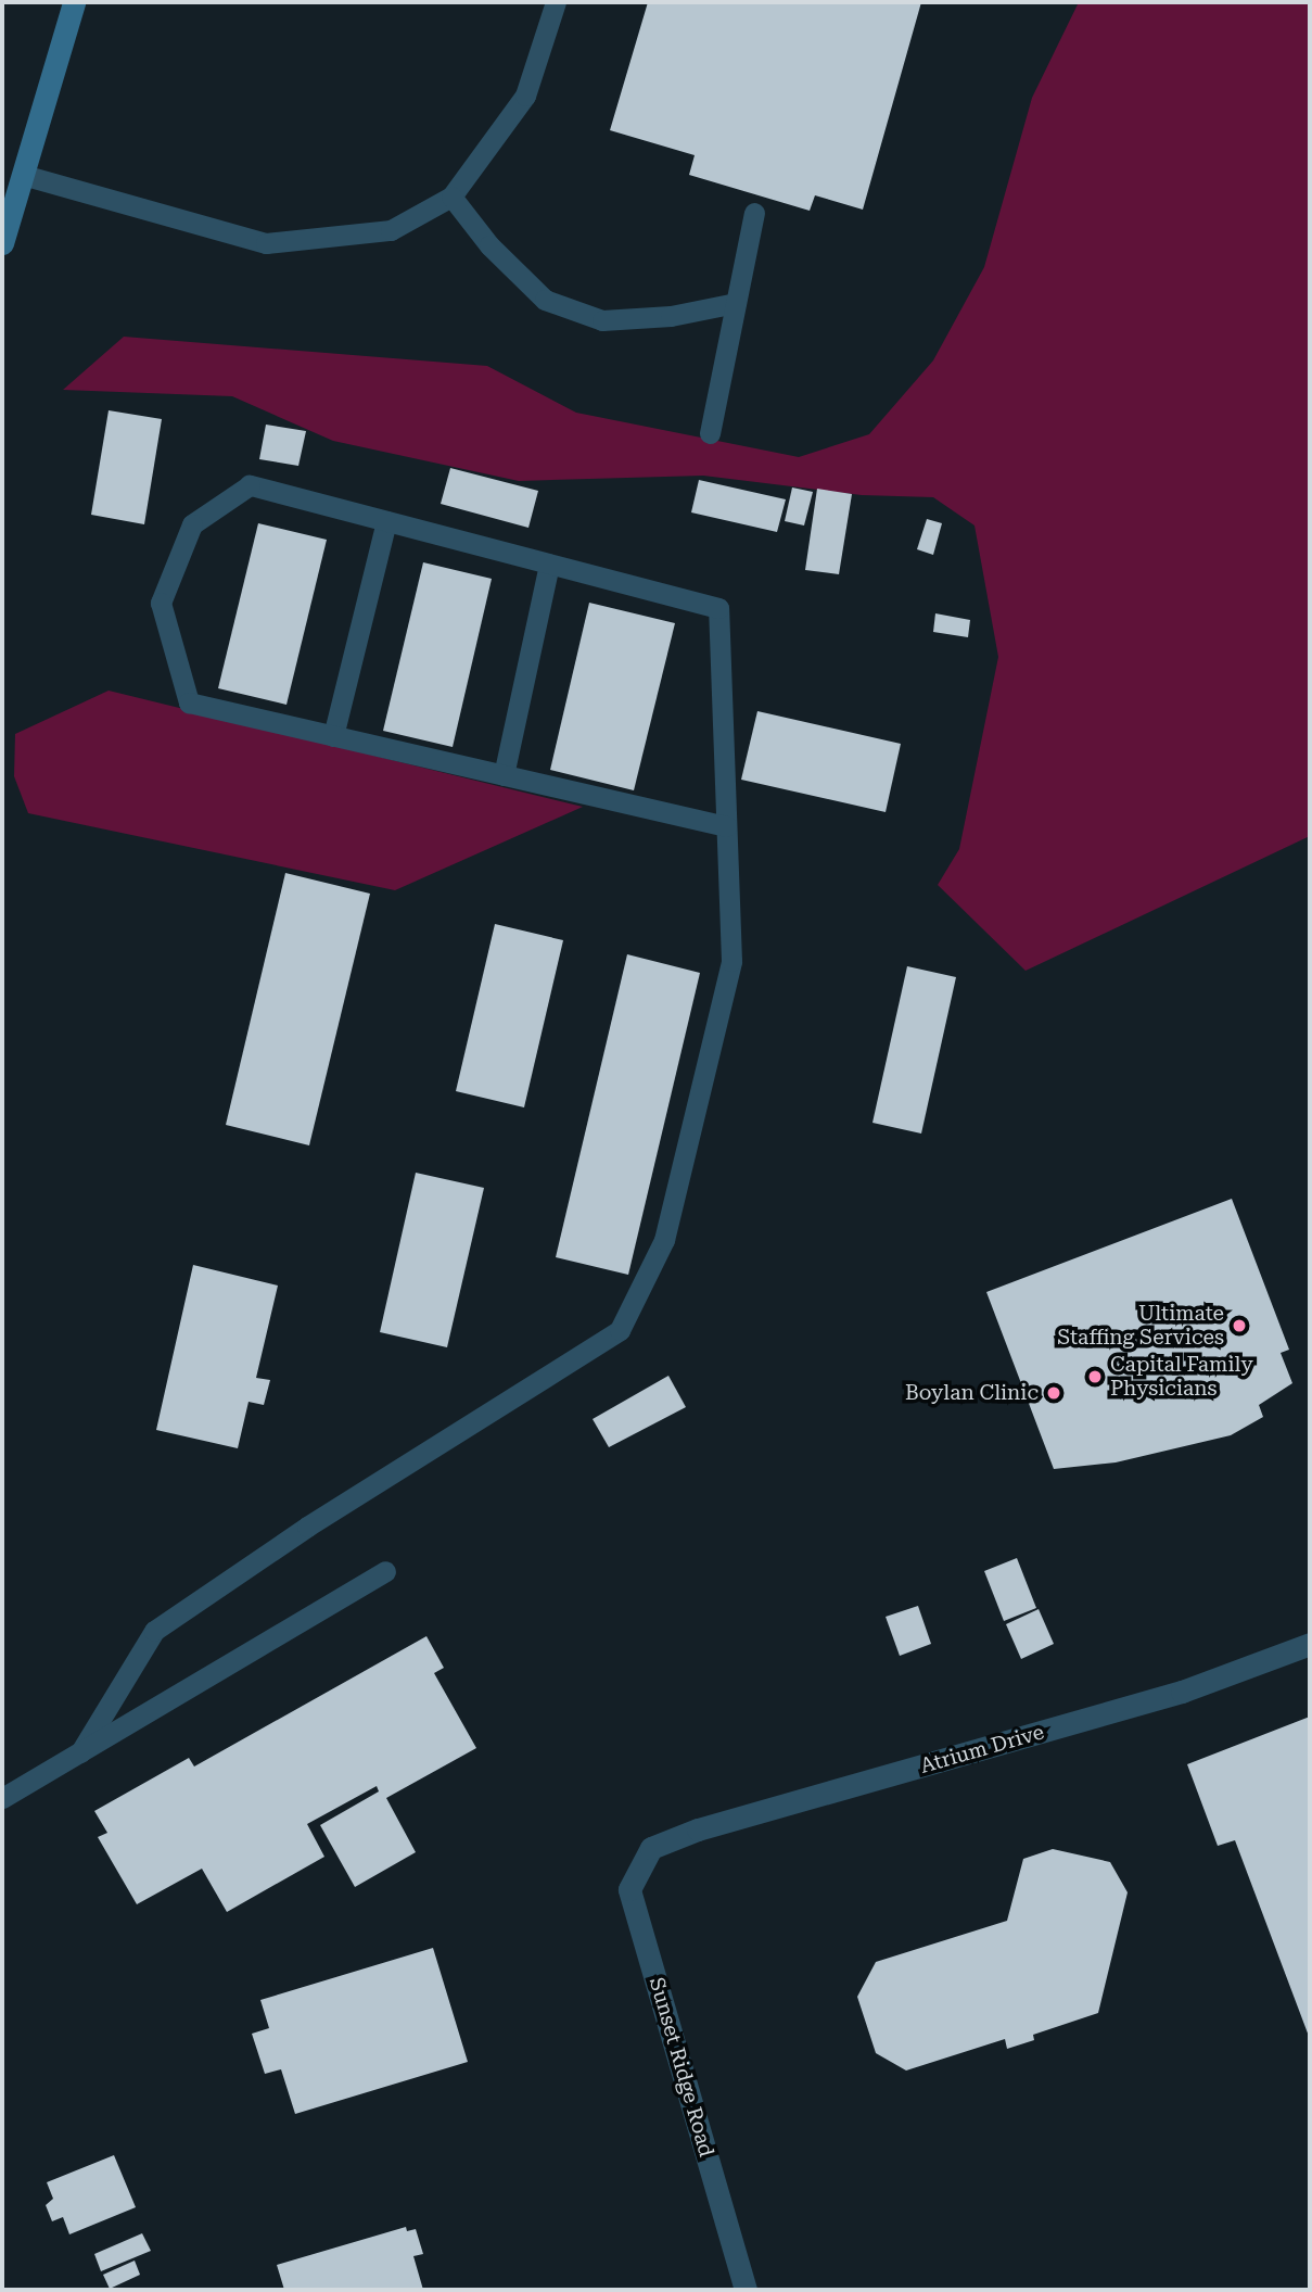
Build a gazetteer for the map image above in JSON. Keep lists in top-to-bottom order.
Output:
{
  "streets": {
    "street": ["Atrium Drive", "Sunset Ridge Road"]
  },
  "crossings": [
    ["Atrium Drive", "Sunset Ridge Road"]
  ],
  "places": ["Ultimate Staffing Services", "Capital Family Physicians", "Boylan Clinic"]
}
